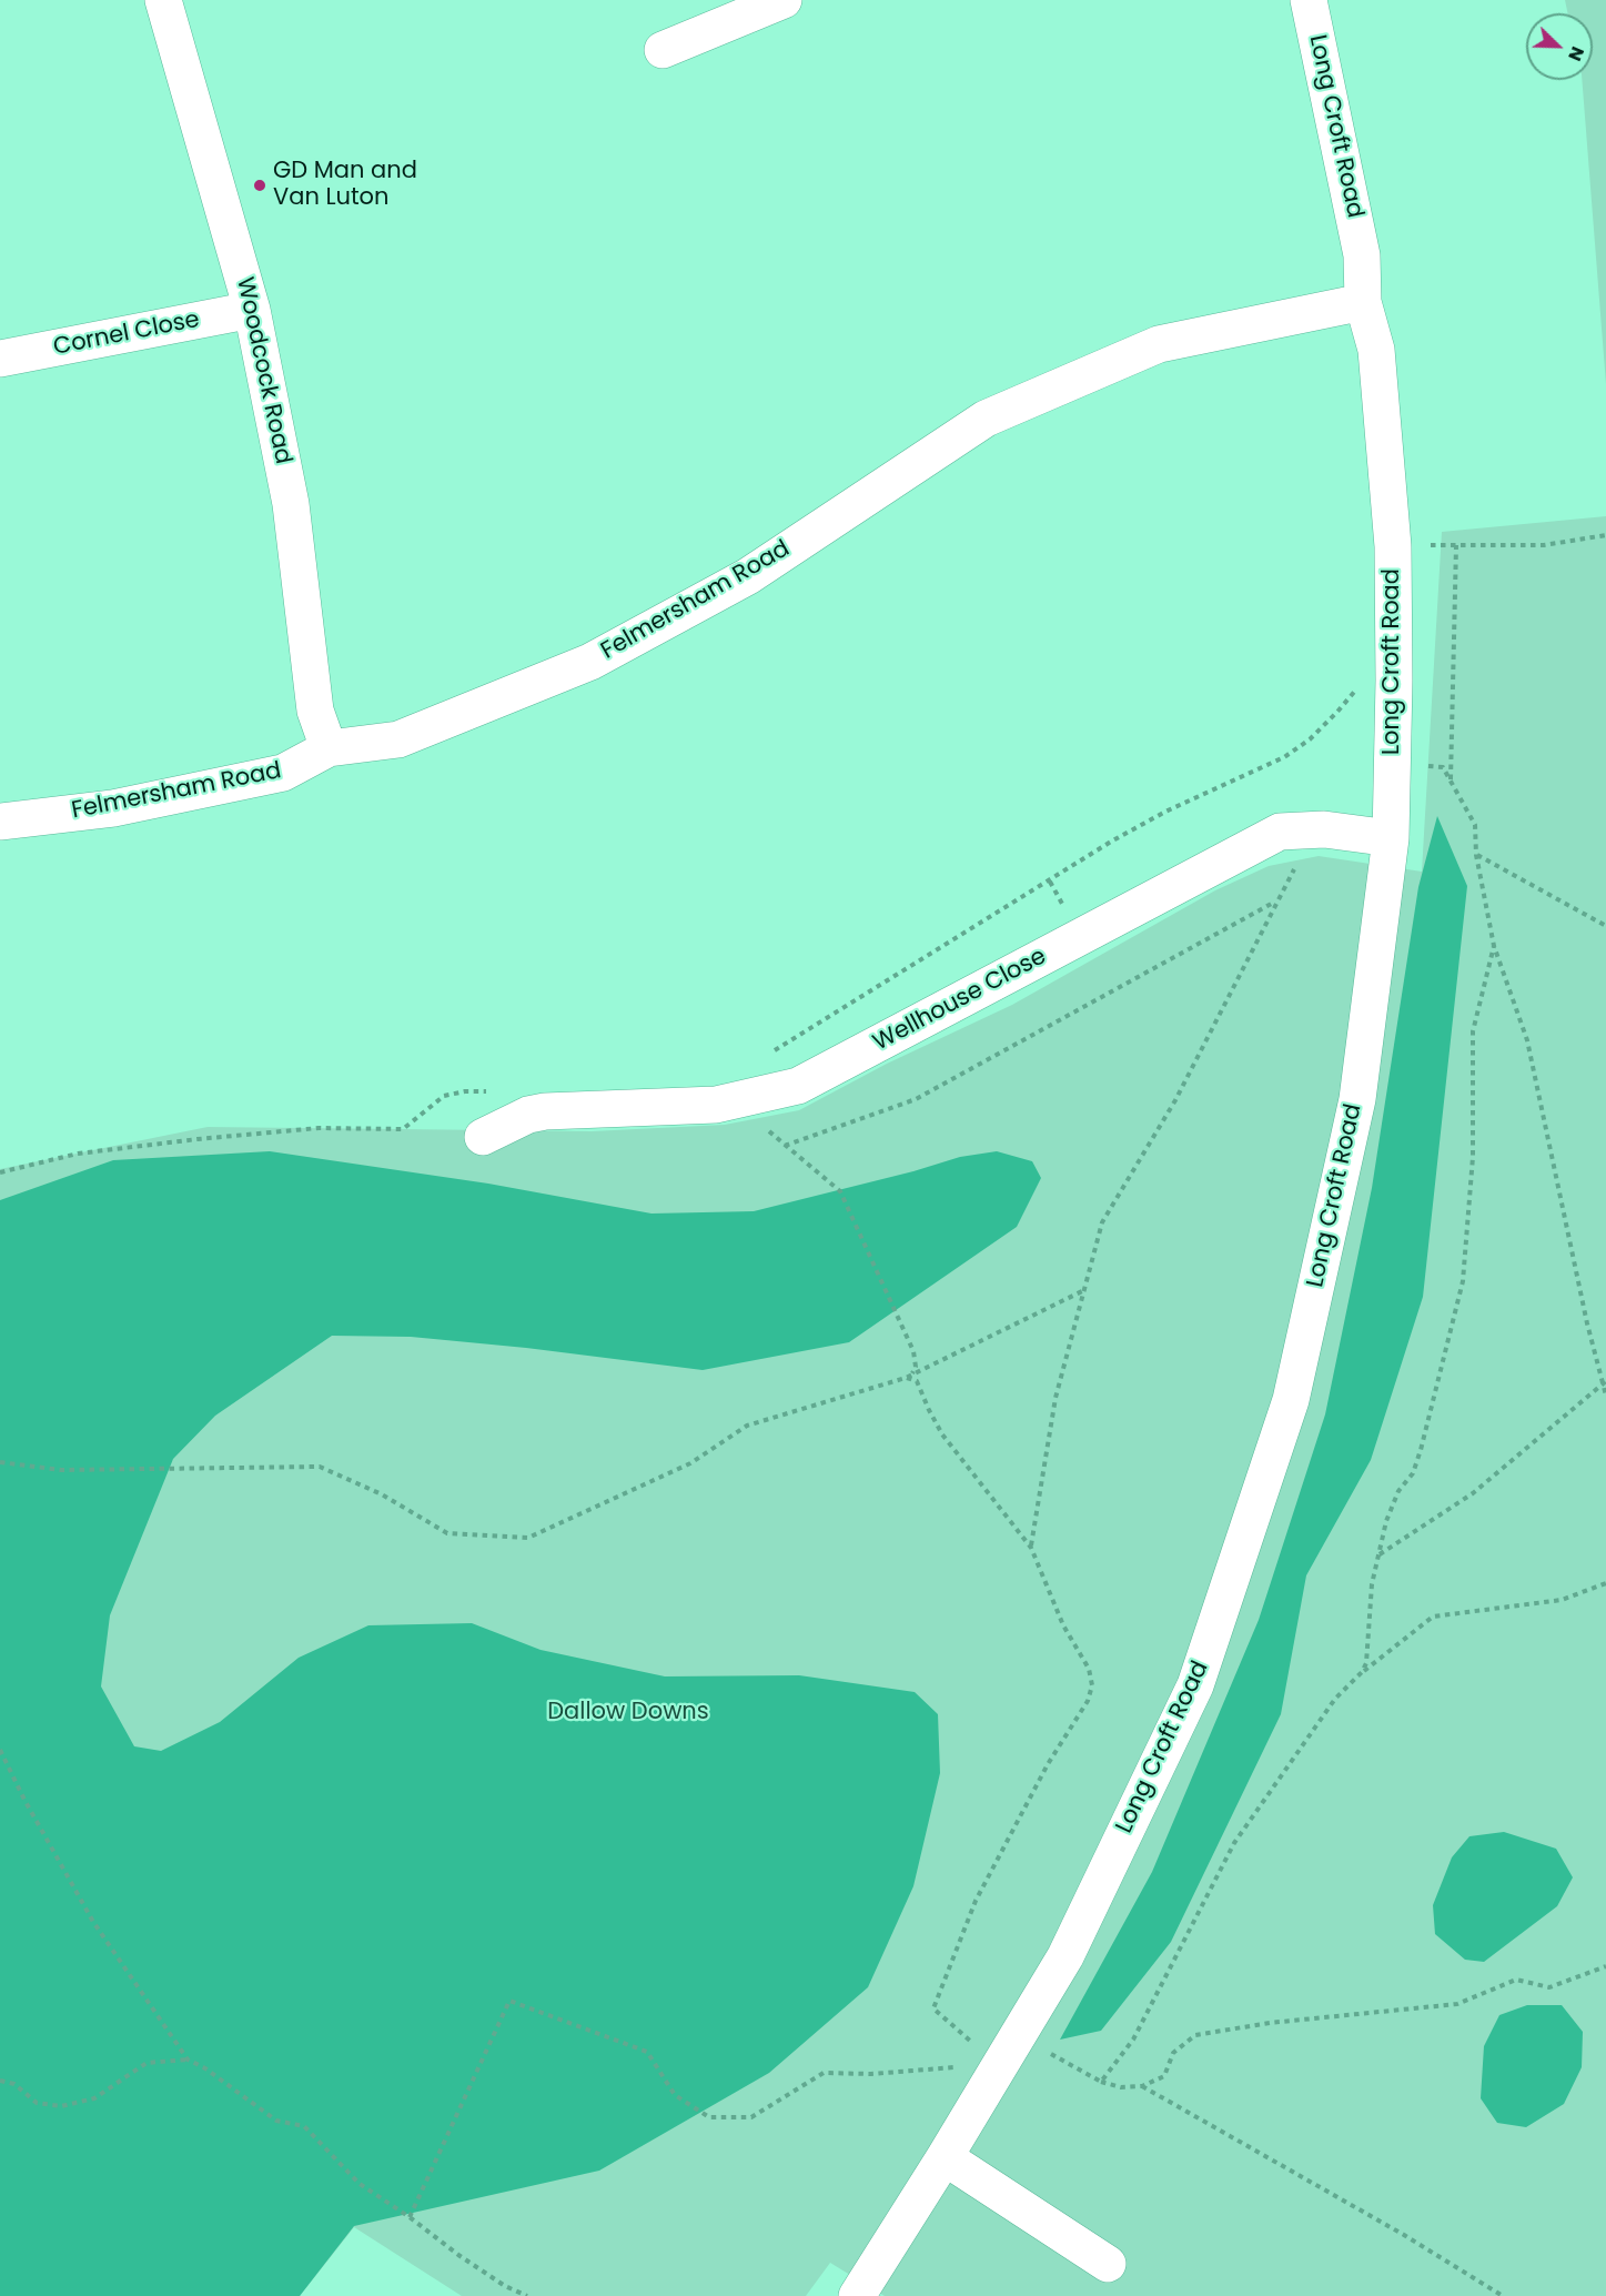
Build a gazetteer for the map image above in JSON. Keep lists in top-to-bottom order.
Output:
{
  "streets": {
    "street": [
      "Long Croft Road",
      "Cornel Close",
      "Woodcock Road",
      "Felmersham Road",
      "Wellhouse Close"
    ]
  },
  "crossings": [
    ["Long Croft Road", "Felmersham Road"],
    ["Long Croft Road", "Wellhouse Close"],
    ["Cornel Close", "Woodcock Road"],
    ["Woodcock Road", "Felmersham Road"]
  ],
  "parks": ["Dallow Downs"],
  "places": ["GD Man and Van Luton"],
  "north": "bottom right"
}
